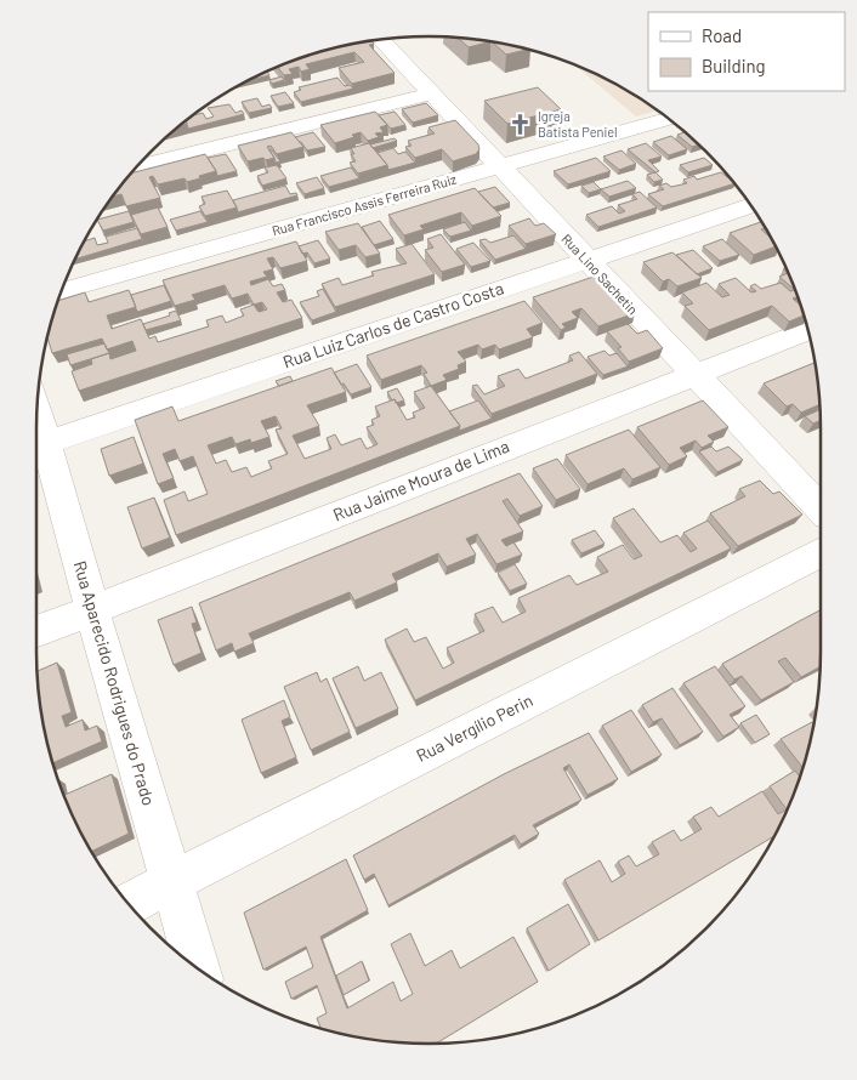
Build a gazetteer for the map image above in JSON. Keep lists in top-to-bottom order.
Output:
{
  "streets": {
    "street": [
      "Rua Francisco Assis Ferreira Ruiz",
      "Rua Lino Sachetin",
      "Rua Luiz Carlos de Castro Costa",
      "Rua Jaime Moura de Lima",
      "Rua Aparecido Rodrigues do Prado",
      "Rua Vergílio Perin"
    ]
  },
  "crossings": [
    ["Rua Francisco Assis Ferreira Ruiz", "Rua Lino Sachetin"],
    ["Rua Lino Sachetin", "Rua Luiz Carlos de Castro Costa"],
    ["Rua Lino Sachetin", "Rua Jaime Moura de Lima"],
    ["Rua Luiz Carlos de Castro Costa", "Rua Aparecido Rodrigues do Prado"],
    ["Rua Jaime Moura de Lima", "Rua Aparecido Rodrigues do Prado"],
    ["Rua Aparecido Rodrigues do Prado", "Rua Vergílio Perin"]
  ],
  "places": {
    "church": ["Igreja Batista Peniel"]
  },
  "legend": ["Road", "Building"]
}
